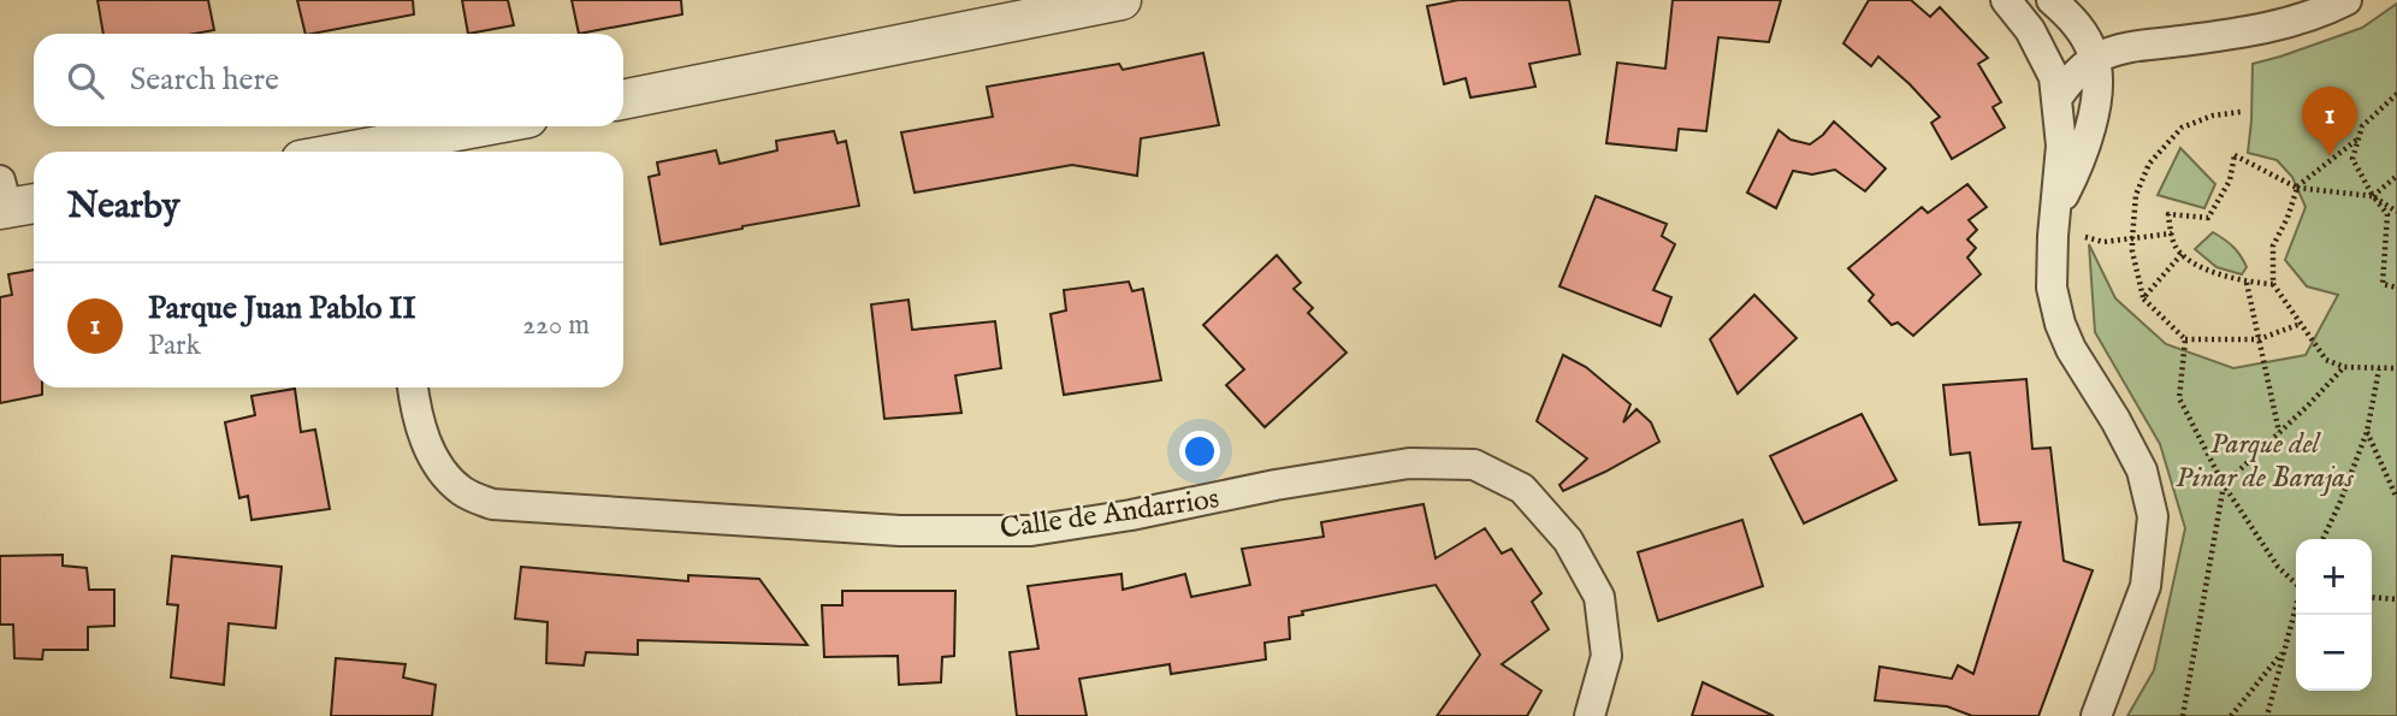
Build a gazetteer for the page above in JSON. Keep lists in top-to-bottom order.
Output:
{
  "streets": {
    "street": ["Calle de Andarrios"]
  },
  "parks": ["Parque del Pinar de Barajas"],
  "page": {
    "search": "Search here",
    "pins": "1",
    "heading": "Nearby",
    "list": [
      {
        "mark": "1",
        "name": "Parque Juan Pablo II",
        "note": "Park",
        "value": "220 m"
      }
    ],
    "map_buttons": ["+", "−"]
  }
}
